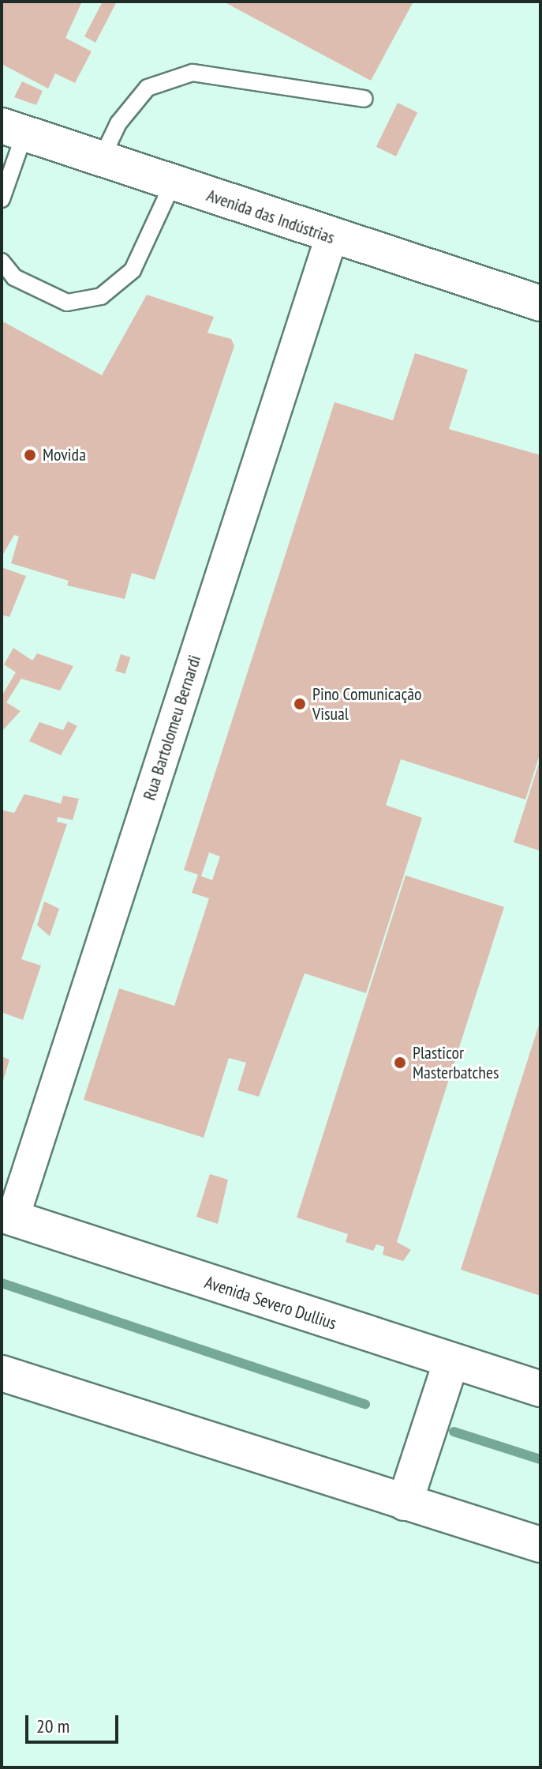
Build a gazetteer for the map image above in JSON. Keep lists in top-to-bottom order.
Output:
{
  "streets": {
    "main road": ["Avenida das Indústrias", "Avenida Severo Dullius"],
    "street": ["Rua Bartolomeu Bernardi"]
  },
  "crossings": [
    ["Avenida das Indústrias", "Rua Bartolomeu Bernardi"],
    ["Rua Bartolomeu Bernardi", "Avenida Severo Dullius"]
  ],
  "places": ["Movida", "Pino Comunicação Visual", "Plasticor Masterbatches"],
  "scale_bar": "20 m"
}
